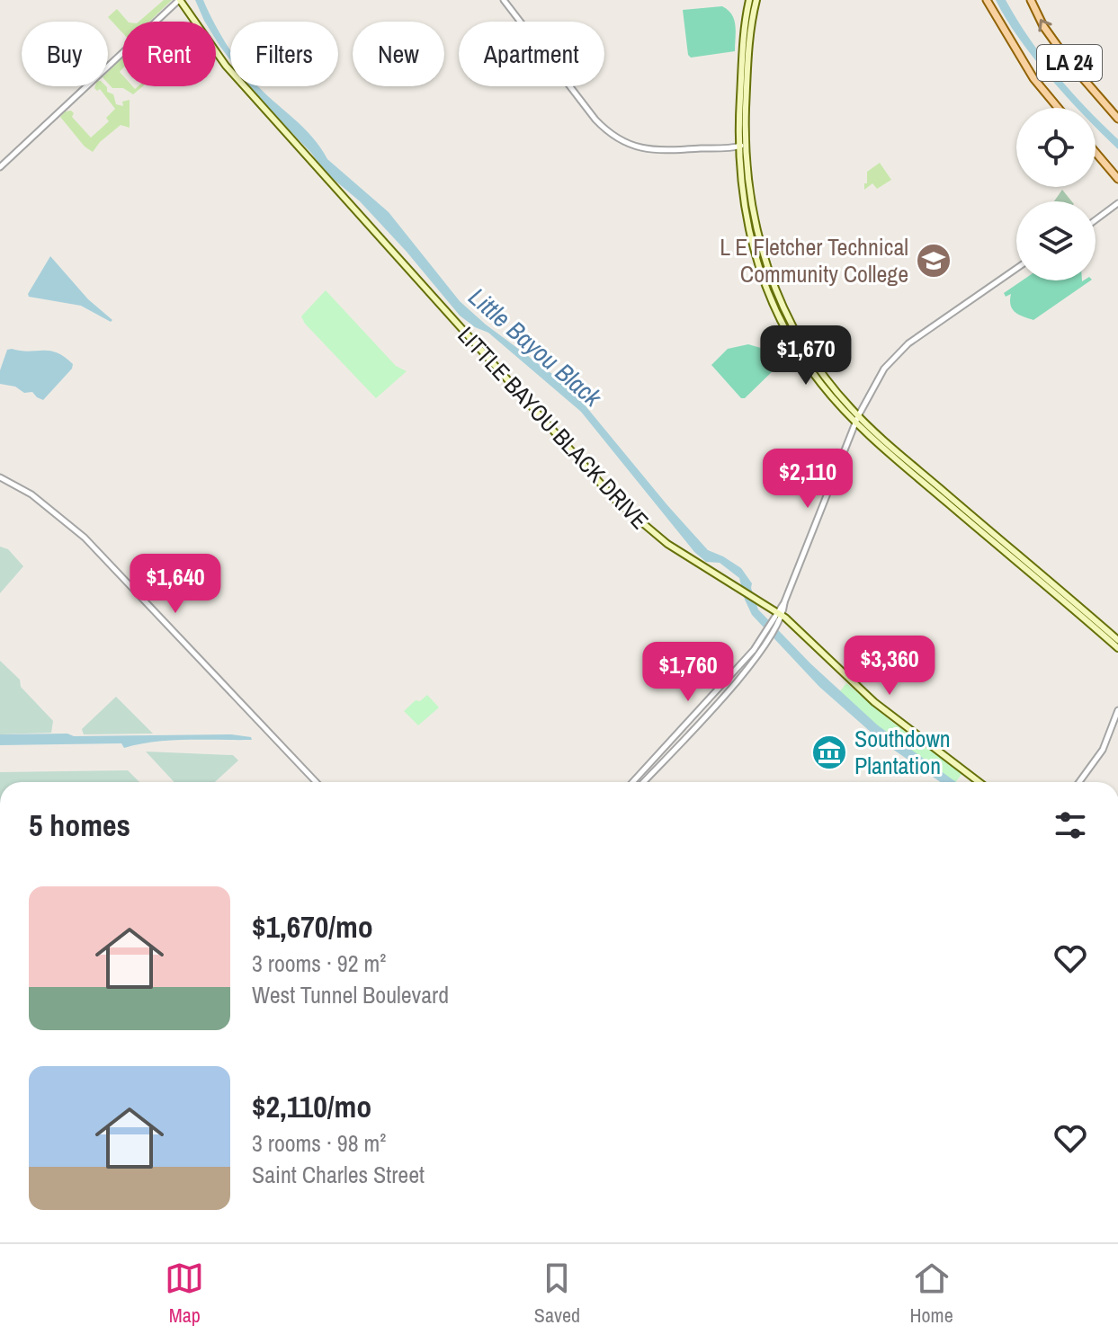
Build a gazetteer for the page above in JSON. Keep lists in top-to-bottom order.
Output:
{
  "streets": {
    "main road": ["LA 24", "LITTLE BAYOU BLACK DRIVE"]
  },
  "water": ["Little Bayou Black"],
  "places": {
    "school or university": ["L E Fletcher Technical Community College"],
    "museum": ["Southdown Plantation"]
  },
  "page": {
    "chip": [
      "Buy",
      "Rent",
      "Filters",
      "New",
      "Apartment"
    ],
    "price": [
      "$1,670",
      "$2,110",
      "$1,640",
      "$3,360",
      "$1,760"
    ],
    "heading": "5 homes",
    "list": [
      {
        "name": "$1,670/mo",
        "note": "3 rooms · 92 m² · West Tunnel Boulevard"
      },
      {
        "name": "$2,110/mo",
        "note": "3 rooms · 98 m² · Saint Charles Street"
      }
    ],
    "tabs": ["Map", "Saved", "Home"]
  }
}
